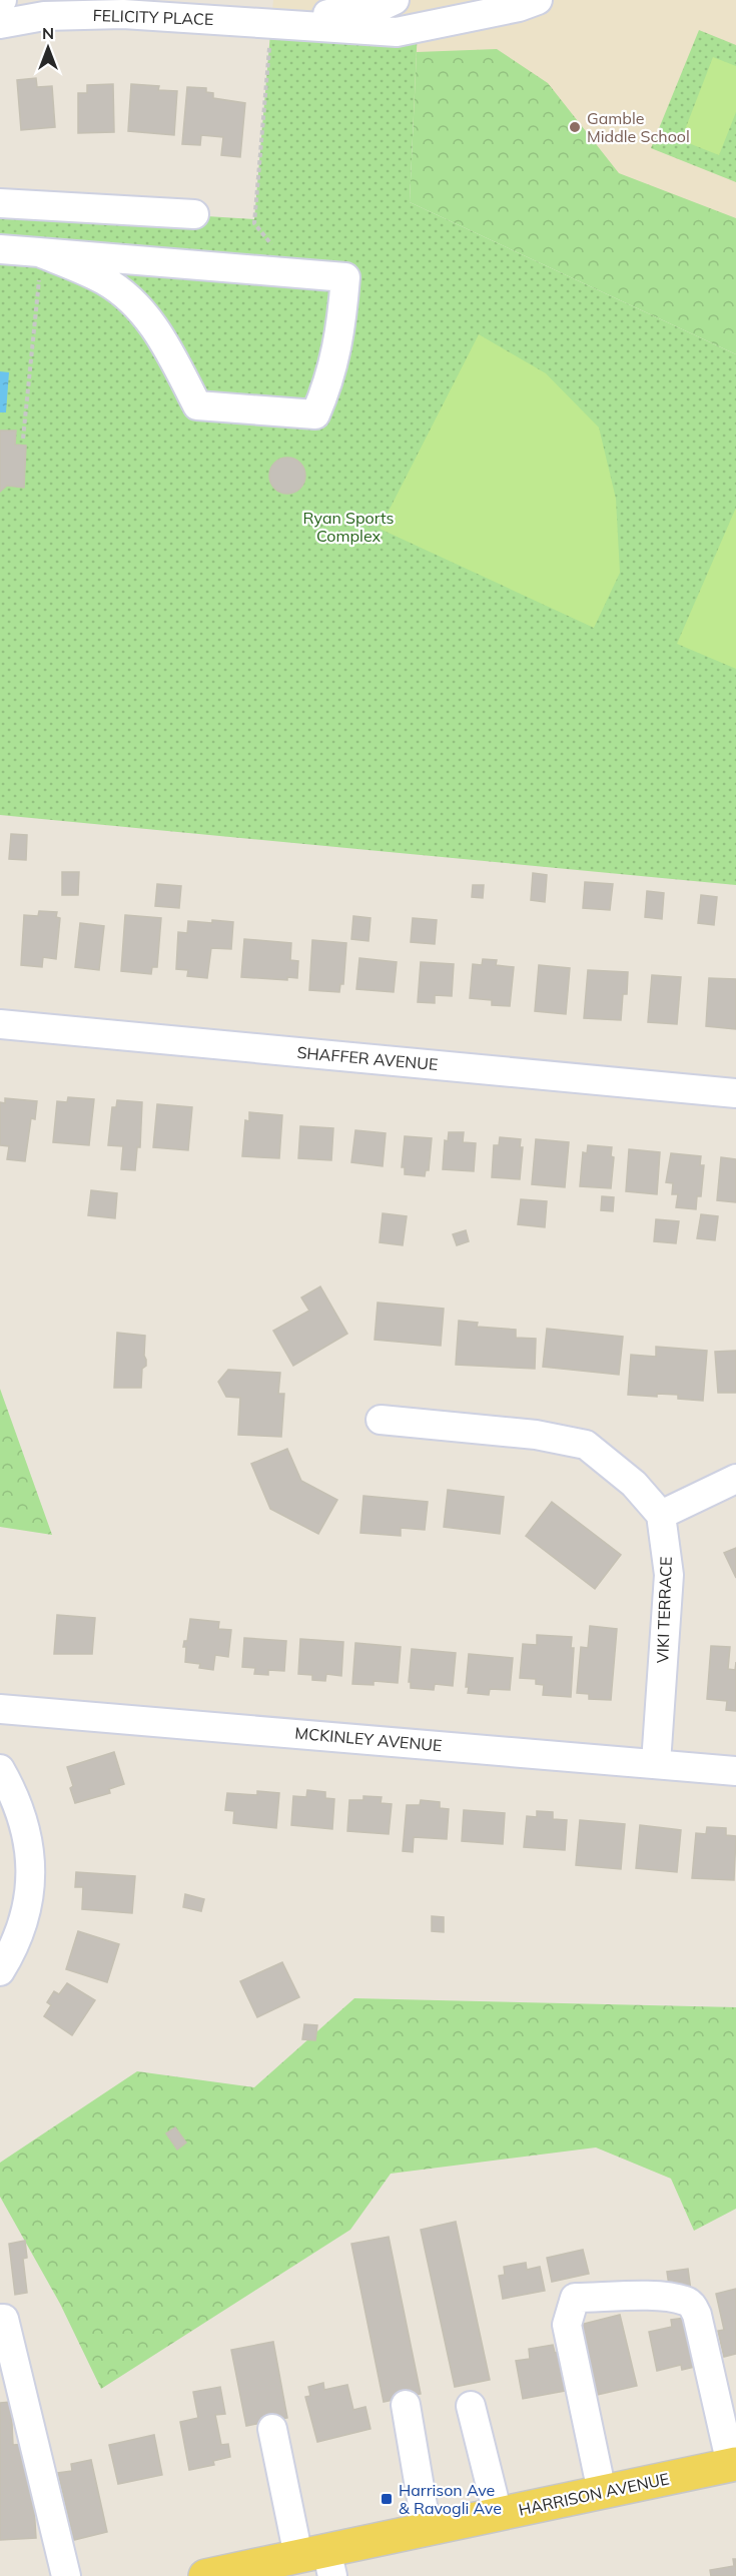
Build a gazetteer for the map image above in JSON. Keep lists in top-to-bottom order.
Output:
{
  "streets": {
    "main road": ["HARRISON AVENUE"],
    "street": [
      "FELICITY PLACE",
      "SHAFFER AVENUE",
      "VIKI TERRACE",
      "MCKINLEY AVENUE"
    ]
  },
  "crossings": [
    ["VIKI TERRACE", "MCKINLEY AVENUE"]
  ],
  "parks": ["Ryan Sports Complex"],
  "places": {
    "other": ["Gamble Middle School"],
    "transit": ["Harrison Ave & Ravogli Ave"]
  },
  "north": "top"
}
